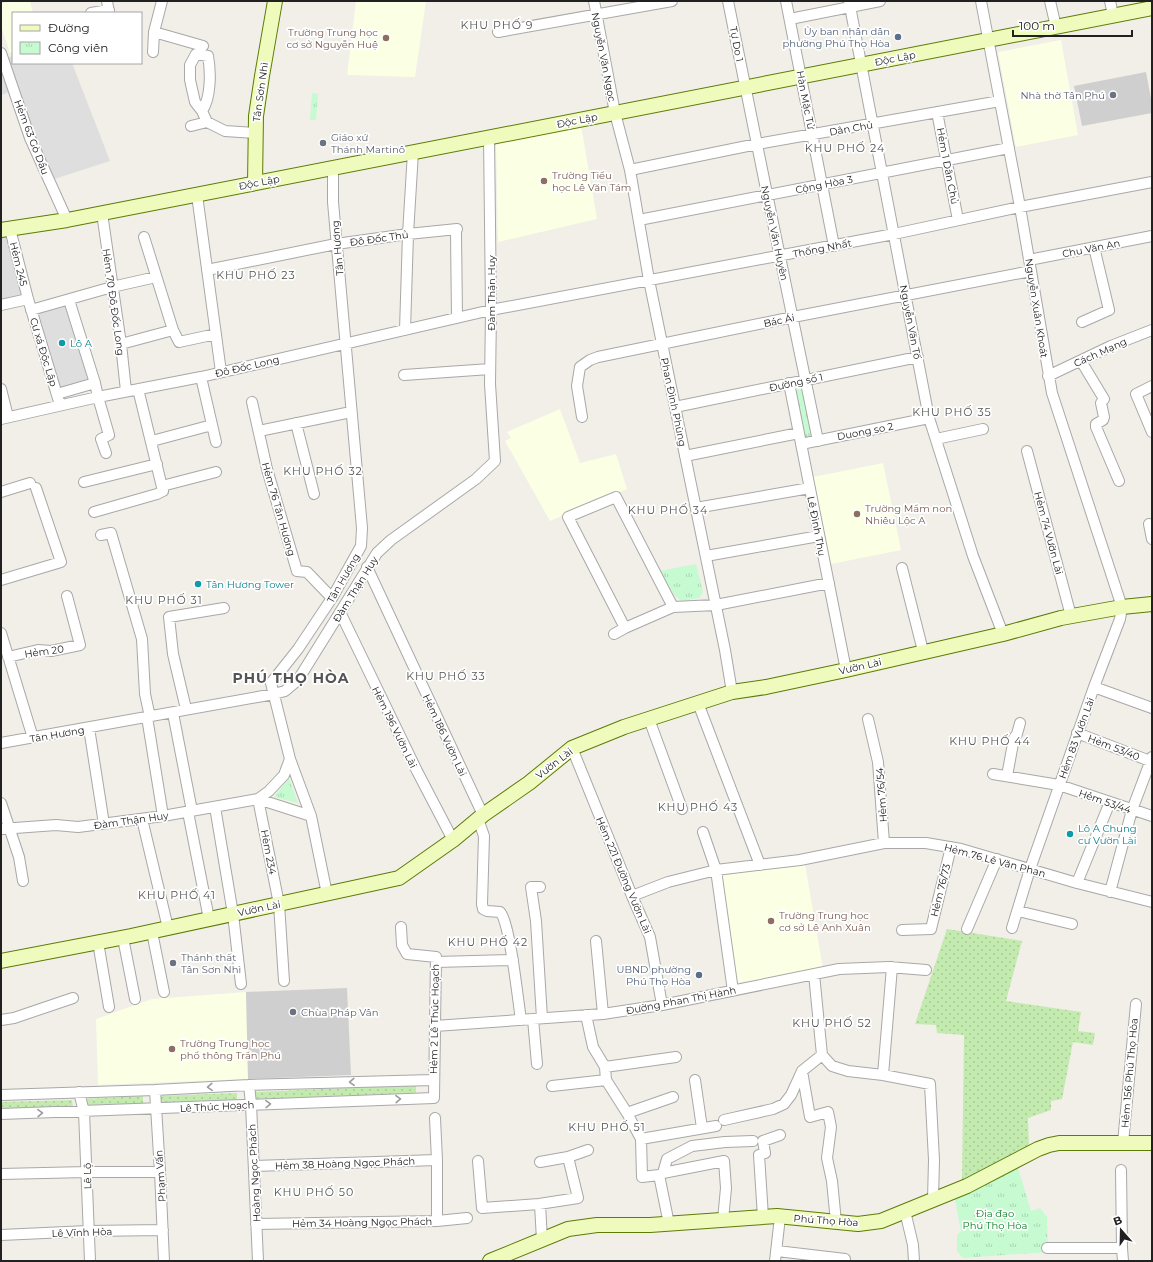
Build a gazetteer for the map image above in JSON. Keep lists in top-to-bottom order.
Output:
{
  "streets": {
    "street": [
      "Tự Do 1",
      "Nguyễn Văn Ngọc",
      "Độc Lập",
      "Tân Sơn Nhì",
      "Hàn Mặc Tử",
      "Dân Chủ",
      "Hẻm 63 Gò Dầu",
      "Hẻm 1 Dân Chủ",
      "Cộng Hòa 3",
      "Nguyễn Văn Huyên",
      "Đô Đốc Thủ",
      "Tân Hương",
      "Thống Nhất",
      "Chu Văn An",
      "Hẻm 245",
      "Đàm Thận Huy",
      "Hẻm 70 Đô Đốc Long",
      "Nguyễn Xuân Khoát",
      "Bác Ái",
      "Nguyễn Văn Tố",
      "Cư xá Độc Lập",
      "Cách Mạng",
      "Đô Đốc Long",
      "Đường số 1",
      "Phan Đình Phùng",
      "Duong so 2",
      "Hẻm 76 Tân Hương",
      "Lê Đình Thụ",
      "Hẻm 74 Vườn Lài",
      "Hẻm 20",
      "Vườn Lài",
      "Hẻm 196 Vườn Lài",
      "Hẻm 186 Vườn Lài",
      "Hẻm 83 Vườn Lài",
      "Hẻm 53/40",
      "Hẻm 76/54",
      "Hẻm 53/44",
      "Hèm 234",
      "Hẻm 76 Lê Văn Phan",
      "Hẻm 221 Đường Vườn Lài",
      "Hẻm 76/73",
      "Đường Phan Thị Hành",
      "Hẻm 2 Lê Thúc Hoạch",
      "Hẻm 156 Phú Thọ Hòa",
      "Lê Thúc Hoạch",
      "Hẻm 38 Hoàng Ngọc Phách",
      "Hoàng Ngọc Phách",
      "Lê Lộ",
      "Phạm Vấn",
      "Phú Thọ Hòa",
      "Hẻm 34 Hoàng Ngọc Phách",
      "Lê Vĩnh Hòa"
    ]
  },
  "crossings": [
    ["Tự Do 1", "Độc Lập"],
    ["Tự Do 1", "Nguyễn Văn Huyên"],
    ["Nguyễn Văn Ngọc", "Độc Lập"],
    ["Nguyễn Văn Ngọc", "Phan Đình Phùng"],
    ["Độc Lập", "Tân Sơn Nhì"],
    ["Độc Lập", "Hàn Mặc Tử"],
    ["Độc Lập", "Hẻm 63 Gò Dầu"],
    ["Độc Lập", "Nguyễn Văn Huyên"],
    ["Độc Lập", "Tân Hương"],
    ["Độc Lập", "Hẻm 245"],
    ["Độc Lập", "Đàm Thận Huy"],
    ["Độc Lập", "Hẻm 70 Đô Đốc Long"],
    ["Độc Lập", "Nguyễn Xuân Khoát"],
    ["Độc Lập", "Nguyễn Văn Tố"],
    ["Độc Lập", "Phan Đình Phùng"],
    ["Hàn Mặc Tử", "Dân Chủ"],
    ["Hàn Mặc Tử", "Cộng Hòa 3"],
    ["Hàn Mặc Tử", "Thống Nhất"],
    ["Dân Chủ", "Hẻm 1 Dân Chủ"],
    ["Dân Chủ", "Nguyễn Văn Huyên"],
    ["Dân Chủ", "Nguyễn Xuân Khoát"],
    ["Dân Chủ", "Nguyễn Văn Tố"],
    ["Dân Chủ", "Phan Đình Phùng"],
    ["Hẻm 1 Dân Chủ", "Cộng Hòa 3"],
    ["Hẻm 1 Dân Chủ", "Thống Nhất"],
    ["Cộng Hòa 3", "Nguyễn Văn Huyên"],
    ["Cộng Hòa 3", "Nguyễn Xuân Khoát"],
    ["Cộng Hòa 3", "Nguyễn Văn Tố"],
    ["Cộng Hòa 3", "Phan Đình Phùng"],
    ["Nguyễn Văn Huyên", "Thống Nhất"],
    ["Nguyễn Văn Huyên", "Bác Ái"],
    ["Nguyễn Văn Huyên", "Đường số 1"],
    ["Nguyễn Văn Huyên", "Duong so 2"],
    ["Đô Đốc Thủ", "Tân Hương"],
    ["Đô Đốc Thủ", "Đô Đốc Long"],
    ["Tân Hương", "Đàm Thận Huy"],
    ["Tân Hương", "Đô Đốc Long"],
    ["Tân Hương", "Hẻm 76 Tân Hương"],
    ["Thống Nhất", "Đàm Thận Huy"],
    ["Thống Nhất", "Nguyễn Xuân Khoát"],
    ["Thống Nhất", "Nguyễn Văn Tố"],
    ["Thống Nhất", "Đô Đốc Long"],
    ["Thống Nhất", "Phan Đình Phùng"],
    ["Chu Văn An", "Nguyễn Xuân Khoát"],
    ["Hẻm 245", "Cư xá Độc Lập"],
    ["Đàm Thận Huy", "Đô Đốc Long"],
    ["Đàm Thận Huy", "Hẻm 196 Vườn Lài"],
    ["Đàm Thận Huy", "Hẻm 186 Vườn Lài"],
    ["Đàm Thận Huy", "Hèm 234"],
    ["Hẻm 70 Đô Đốc Long", "Đô Đốc Long"],
    ["Nguyễn Xuân Khoát", "Bác Ái"],
    ["Nguyễn Xuân Khoát", "Cách Mạng"],
    ["Nguyễn Xuân Khoát", "Vườn Lài"],
    ["Nguyễn Xuân Khoát", "Hẻm 83 Vườn Lài"],
    ["Bác Ái", "Nguyễn Văn Tố"],
    ["Bác Ái", "Phan Đình Phùng"],
    ["Nguyễn Văn Tố", "Đường số 1"],
    ["Nguyễn Văn Tố", "Duong so 2"],
    ["Nguyễn Văn Tố", "Vườn Lài"],
    ["Cư xá Độc Lập", "Đô Đốc Long"],
    ["Đường số 1", "Phan Đình Phùng"],
    ["Đường số 1", "Lê Đình Thụ"],
    ["Phan Đình Phùng", "Vườn Lài"],
    ["Duong so 2", "Lê Đình Thụ"],
    ["Lê Đình Thụ", "Vườn Lài"],
    ["Hẻm 74 Vườn Lài", "Vườn Lài"],
    ["Vườn Lài", "Hẻm 196 Vườn Lài"],
    ["Vườn Lài", "Hẻm 186 Vườn Lài"],
    ["Vườn Lài", "Hẻm 83 Vườn Lài"],
    ["Vườn Lài", "Hèm 234"],
    ["Vườn Lài", "Hẻm 221 Đường Vườn Lài"],
    ["Hẻm 83 Vườn Lài", "Hẻm 53/40"],
    ["Hẻm 83 Vườn Lài", "Hẻm 53/44"],
    ["Hẻm 83 Vườn Lài", "Hẻm 76 Lê Văn Phan"],
    ["Hẻm 76/54", "Hẻm 76 Lê Văn Phan"],
    ["Hẻm 76 Lê Văn Phan", "Hẻm 221 Đường Vườn Lài"],
    ["Hẻm 76 Lê Văn Phan", "Hẻm 76/73"],
    ["Hẻm 221 Đường Vườn Lài", "Đường Phan Thị Hành"],
    ["Đường Phan Thị Hành", "Hẻm 2 Lê Thúc Hoạch"],
    ["Hẻm 2 Lê Thúc Hoạch", "Lê Thúc Hoạch"],
    ["Hẻm 156 Phú Thọ Hòa", "Phú Thọ Hòa"],
    ["Lê Thúc Hoạch", "Hoàng Ngọc Phách"],
    ["Lê Thúc Hoạch", "Lê Lộ"],
    ["Lê Thúc Hoạch", "Phạm Vấn"],
    ["Hẻm 38 Hoàng Ngọc Phách", "Hoàng Ngọc Phách"],
    ["Hoàng Ngọc Phách", "Hẻm 34 Hoàng Ngọc Phách"],
    ["Lê Lộ", "Lê Vĩnh Hòa"],
    ["Phạm Vấn", "Lê Vĩnh Hòa"]
  ],
  "districts": [
    "KHU PHỐ 9",
    "KHU PHỐ 24",
    "KHU PHỐ 23",
    "KHU PHỐ 35",
    "KHU PHỐ 32",
    "KHU PHỐ 34",
    "KHU PHỐ 31",
    "KHU PHỐ 33",
    "PHÚ THỌ HÒA",
    "KHU PHỐ 44",
    "KHU PHỐ 43",
    "KHU PHỐ 41",
    "KHU PHỐ 42",
    "KHU PHỐ 52",
    "KHU PHỐ 51",
    "KHU PHỐ 50"
  ],
  "parks": ["Địa đạo Phú Thọ Hòa"],
  "places": [
    "Ủy ban nhân dân phường Phú Thọ Hòa",
    "Trường Trung học cơ sở Nguyễn Huệ",
    "Nhà thờ Tân Phú",
    "Giáo xứ Thánh Martinô",
    "Trường Tiểu học Lê Văn Tám",
    "Lô A",
    "Trường Mầm non Nhiêu Lộc A",
    "Tân Hương Tower",
    "Lô A Chung cư Vườn Lài",
    "Trường Trung học cơ sở Lê Anh Xuân",
    "Thánh thất Tân Sơn Nhì",
    "UBND phường Phú Thọ Hòa",
    "Chùa Pháp Vân",
    "Trường Trung học phổ thông Trần Phú"
  ],
  "legend": ["Đường", "Công viên"],
  "scale_bar": "100 m",
  "north": "top"
}
